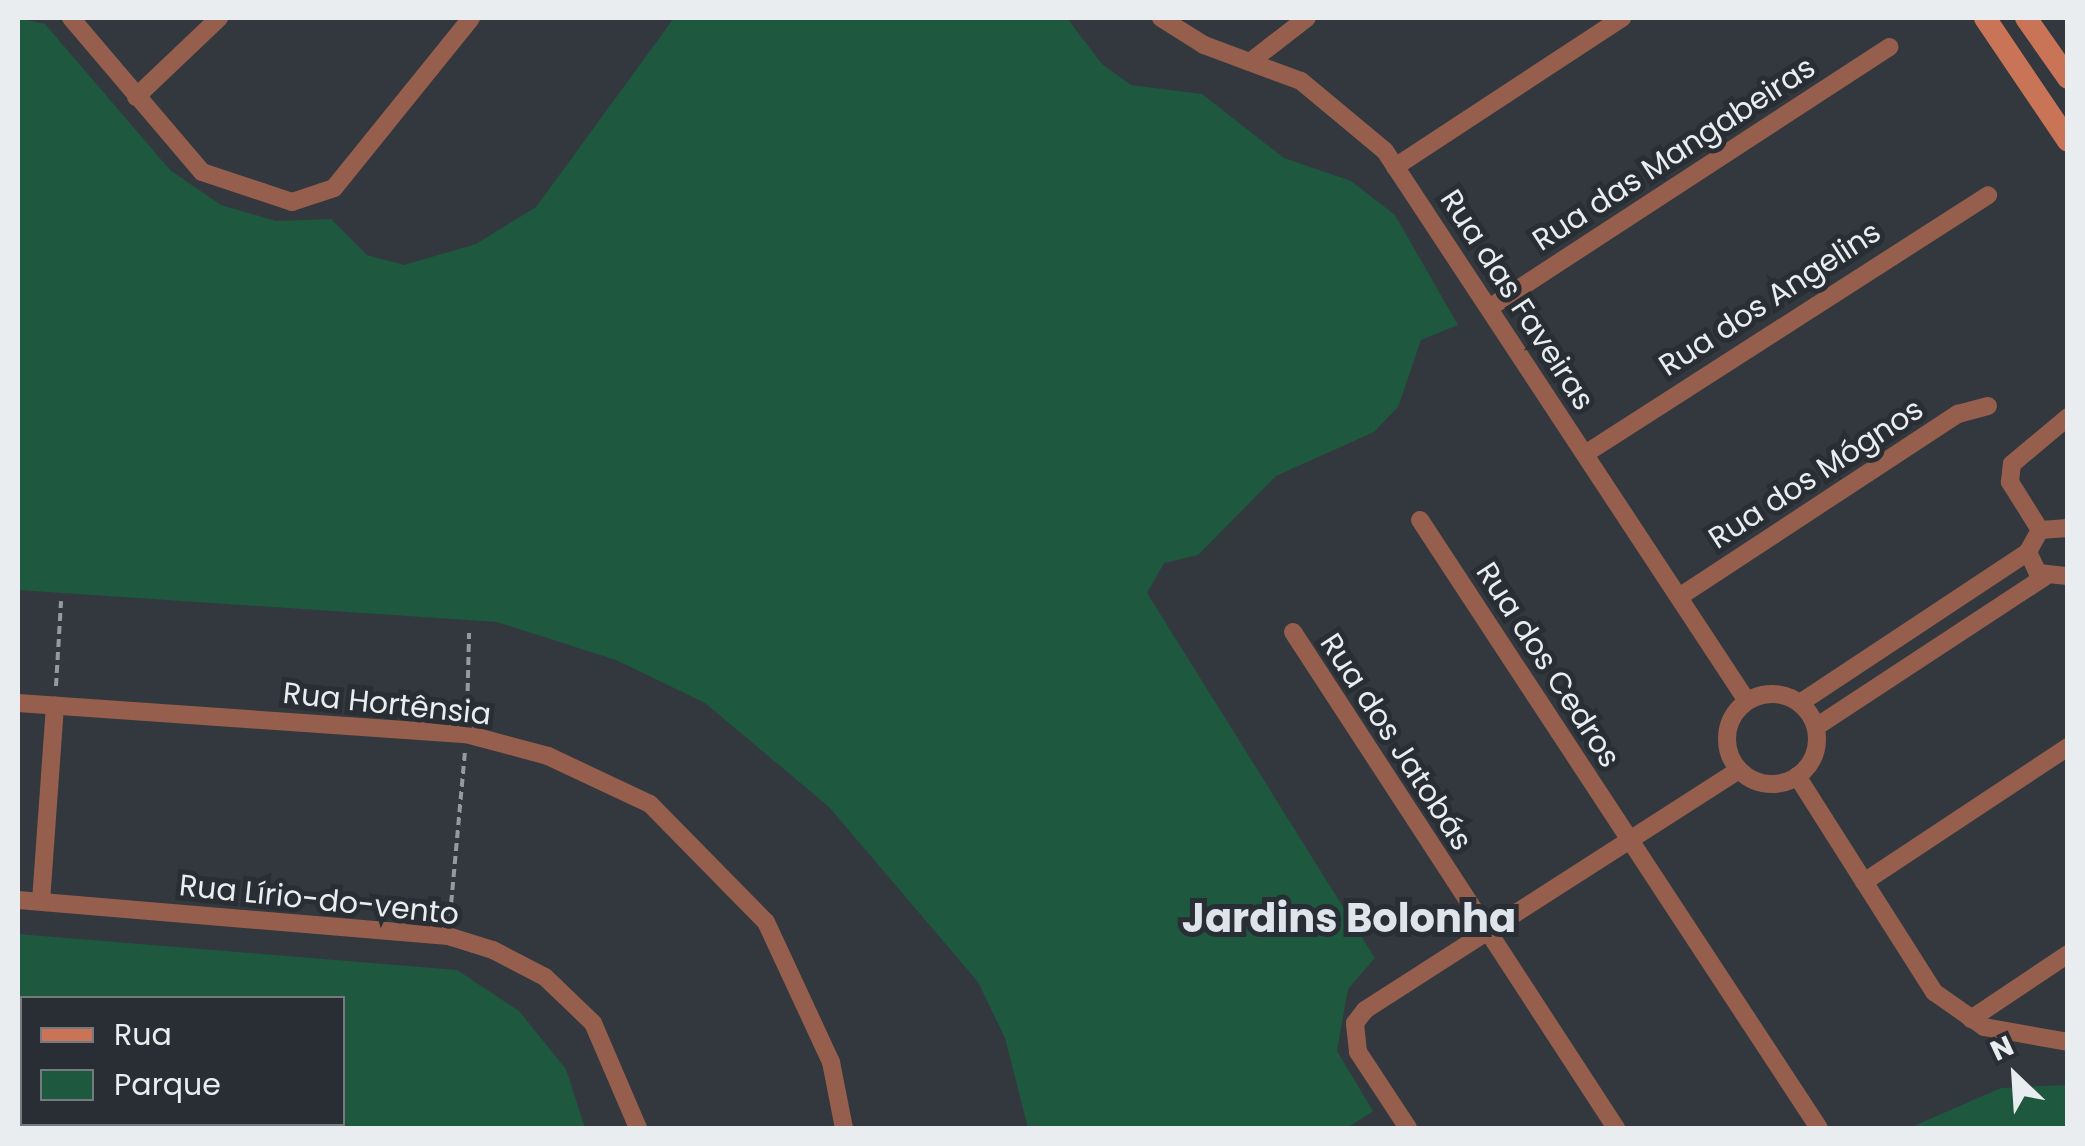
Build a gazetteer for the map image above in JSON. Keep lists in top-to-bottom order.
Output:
{
  "streets": {
    "street": [
      "Rua das Mangabeiras",
      "Rua dos Angelins",
      "Rua das Faveiras",
      "Rua dos Mógnos",
      "Rua dos Cedros",
      "Rua Hortênsia",
      "Rua dos Jatobás",
      "Rua Lírio-do-vento"
    ]
  },
  "crossings": [
    ["Rua das Mangabeiras", "Rua das Faveiras"],
    ["Rua dos Angelins", "Rua das Faveiras"],
    ["Rua das Faveiras", "Rua dos Mógnos"]
  ],
  "districts": ["Jardins Bolonha"],
  "legend": ["Rua", "Parque"],
  "north": "top left"
}
